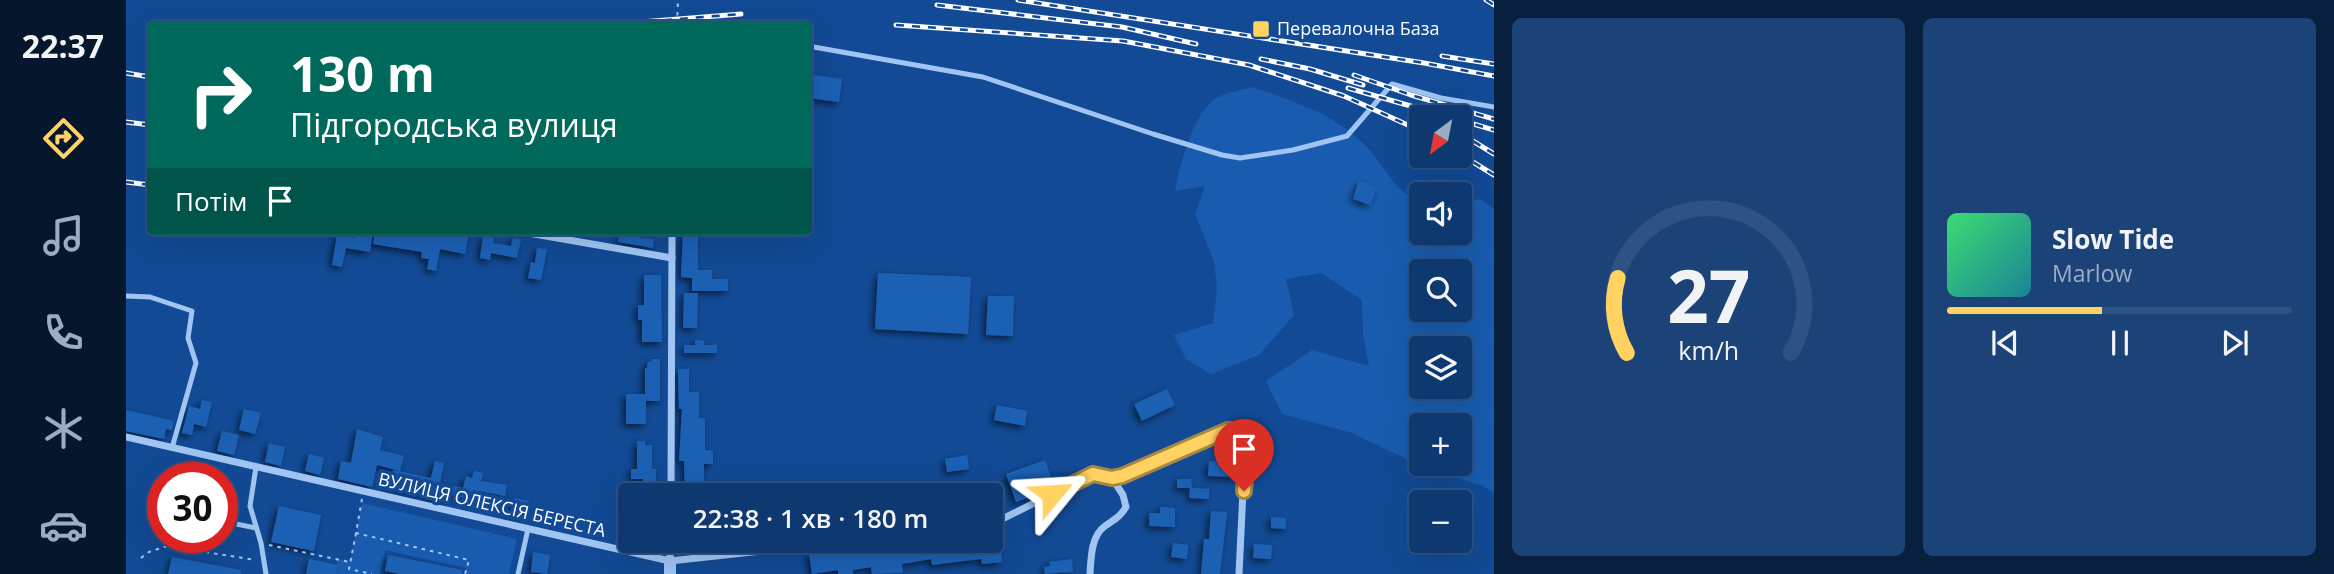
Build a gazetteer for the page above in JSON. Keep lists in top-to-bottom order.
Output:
{
  "streets": {
    "street": ["ВУЛИЦЯ ОЛЕКСІЯ БЕРЕСТА"]
  },
  "places": {
    "transit": ["Перевалочна База"]
  },
  "north": "bottom left",
  "page": {
    "tabs": "22:37",
    "turn": ["130 m", "Підгородська вулиця"],
    "map_buttons": ["+", "−"],
    "then": "Потім",
    "song": ["Slow Tide", "Marlow"],
    "limit": "30",
    "trip": "22:38 · 1 хв · 180 m",
    "gauge": ["27", "km/h"]
  }
}
